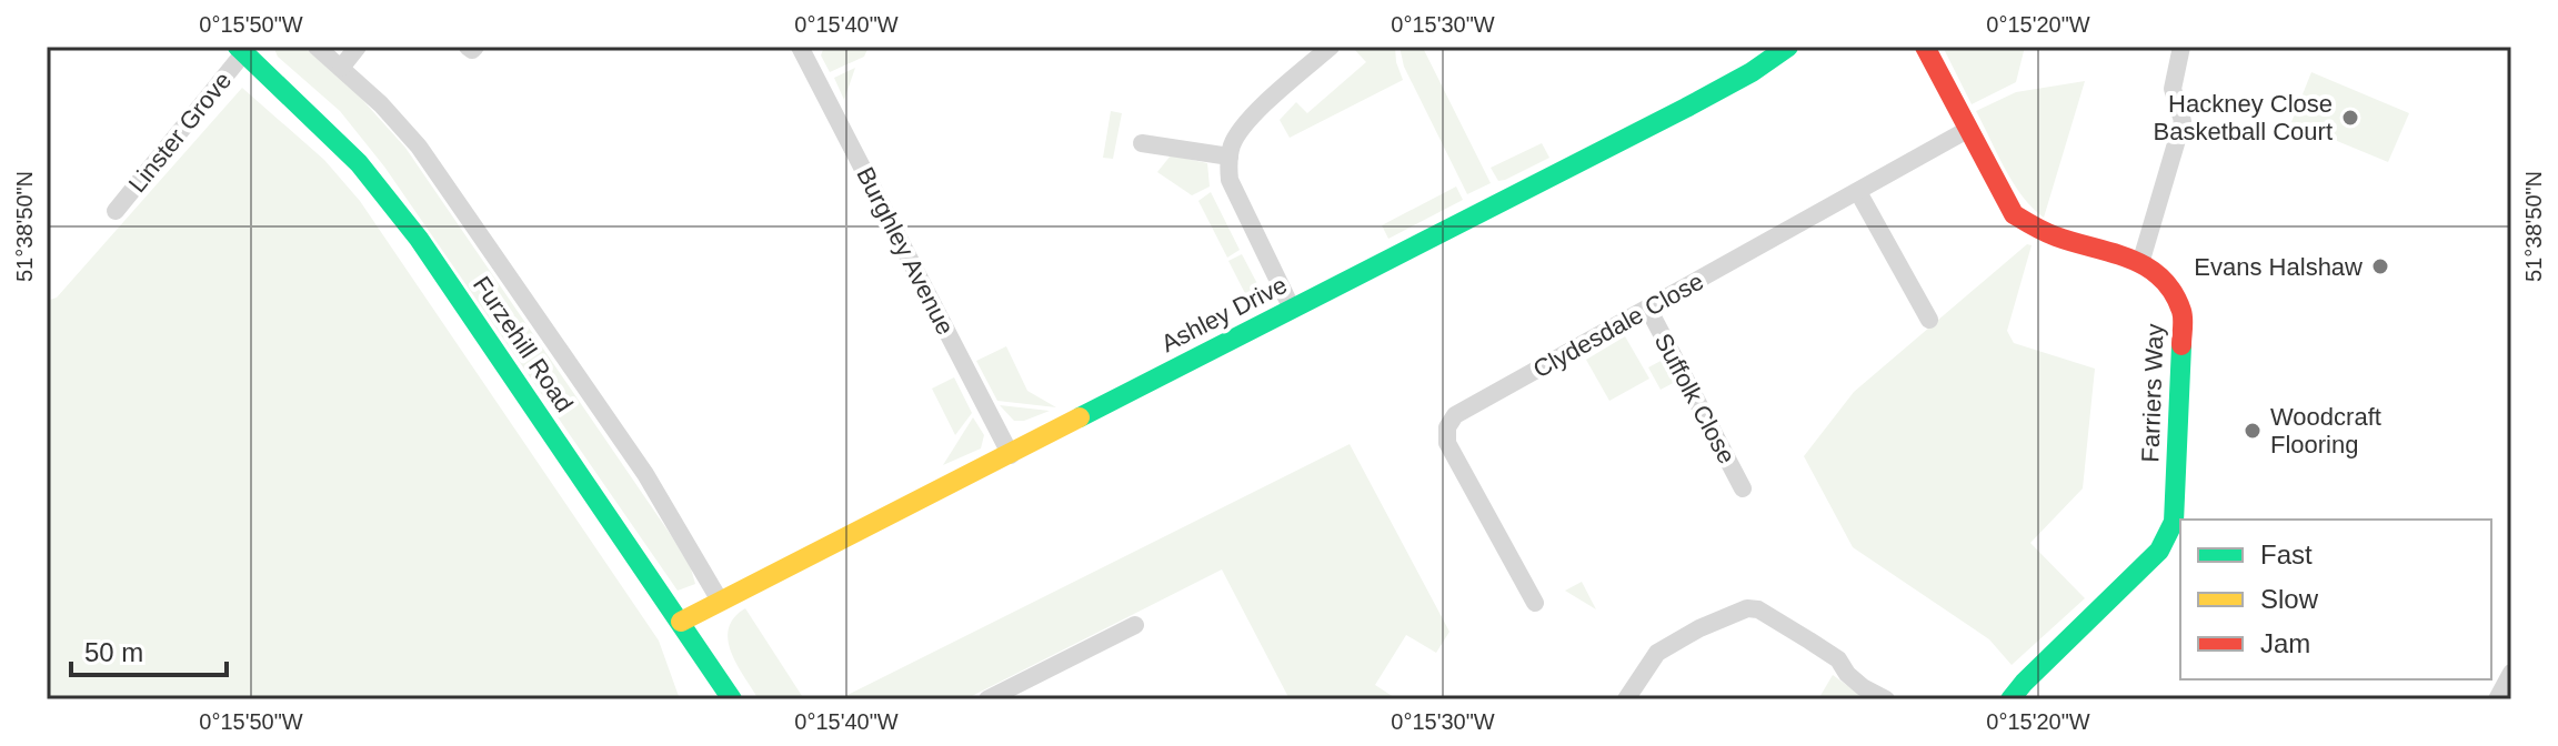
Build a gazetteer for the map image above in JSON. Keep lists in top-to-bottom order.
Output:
{
  "streets": {
    "street": [
      "Linster Grove",
      "Burghley Avenue",
      "Ashley Drive",
      "Clydesdale Close",
      "Furzehill Road",
      "Farriers Way",
      "Suffolk Close"
    ]
  },
  "crossings": [
    ["Linster Grove", "Furzehill Road"],
    ["Burghley Avenue", "Ashley Drive"],
    ["Ashley Drive", "Furzehill Road"],
    ["Clydesdale Close", "Farriers Way"],
    ["Clydesdale Close", "Suffolk Close"]
  ],
  "places": ["Hackney Close Basketball Court", "Evans Halshaw", "Woodcraft Flooring"],
  "legend": ["Fast", "Slow", "Jam"],
  "scale_bar": "50 m",
  "coordinates": [
    "0°15'50\"W",
    "0°15'40\"W",
    "0°15'30\"W",
    "0°15'20\"W",
    "51°38'50\"N"
  ]
}
